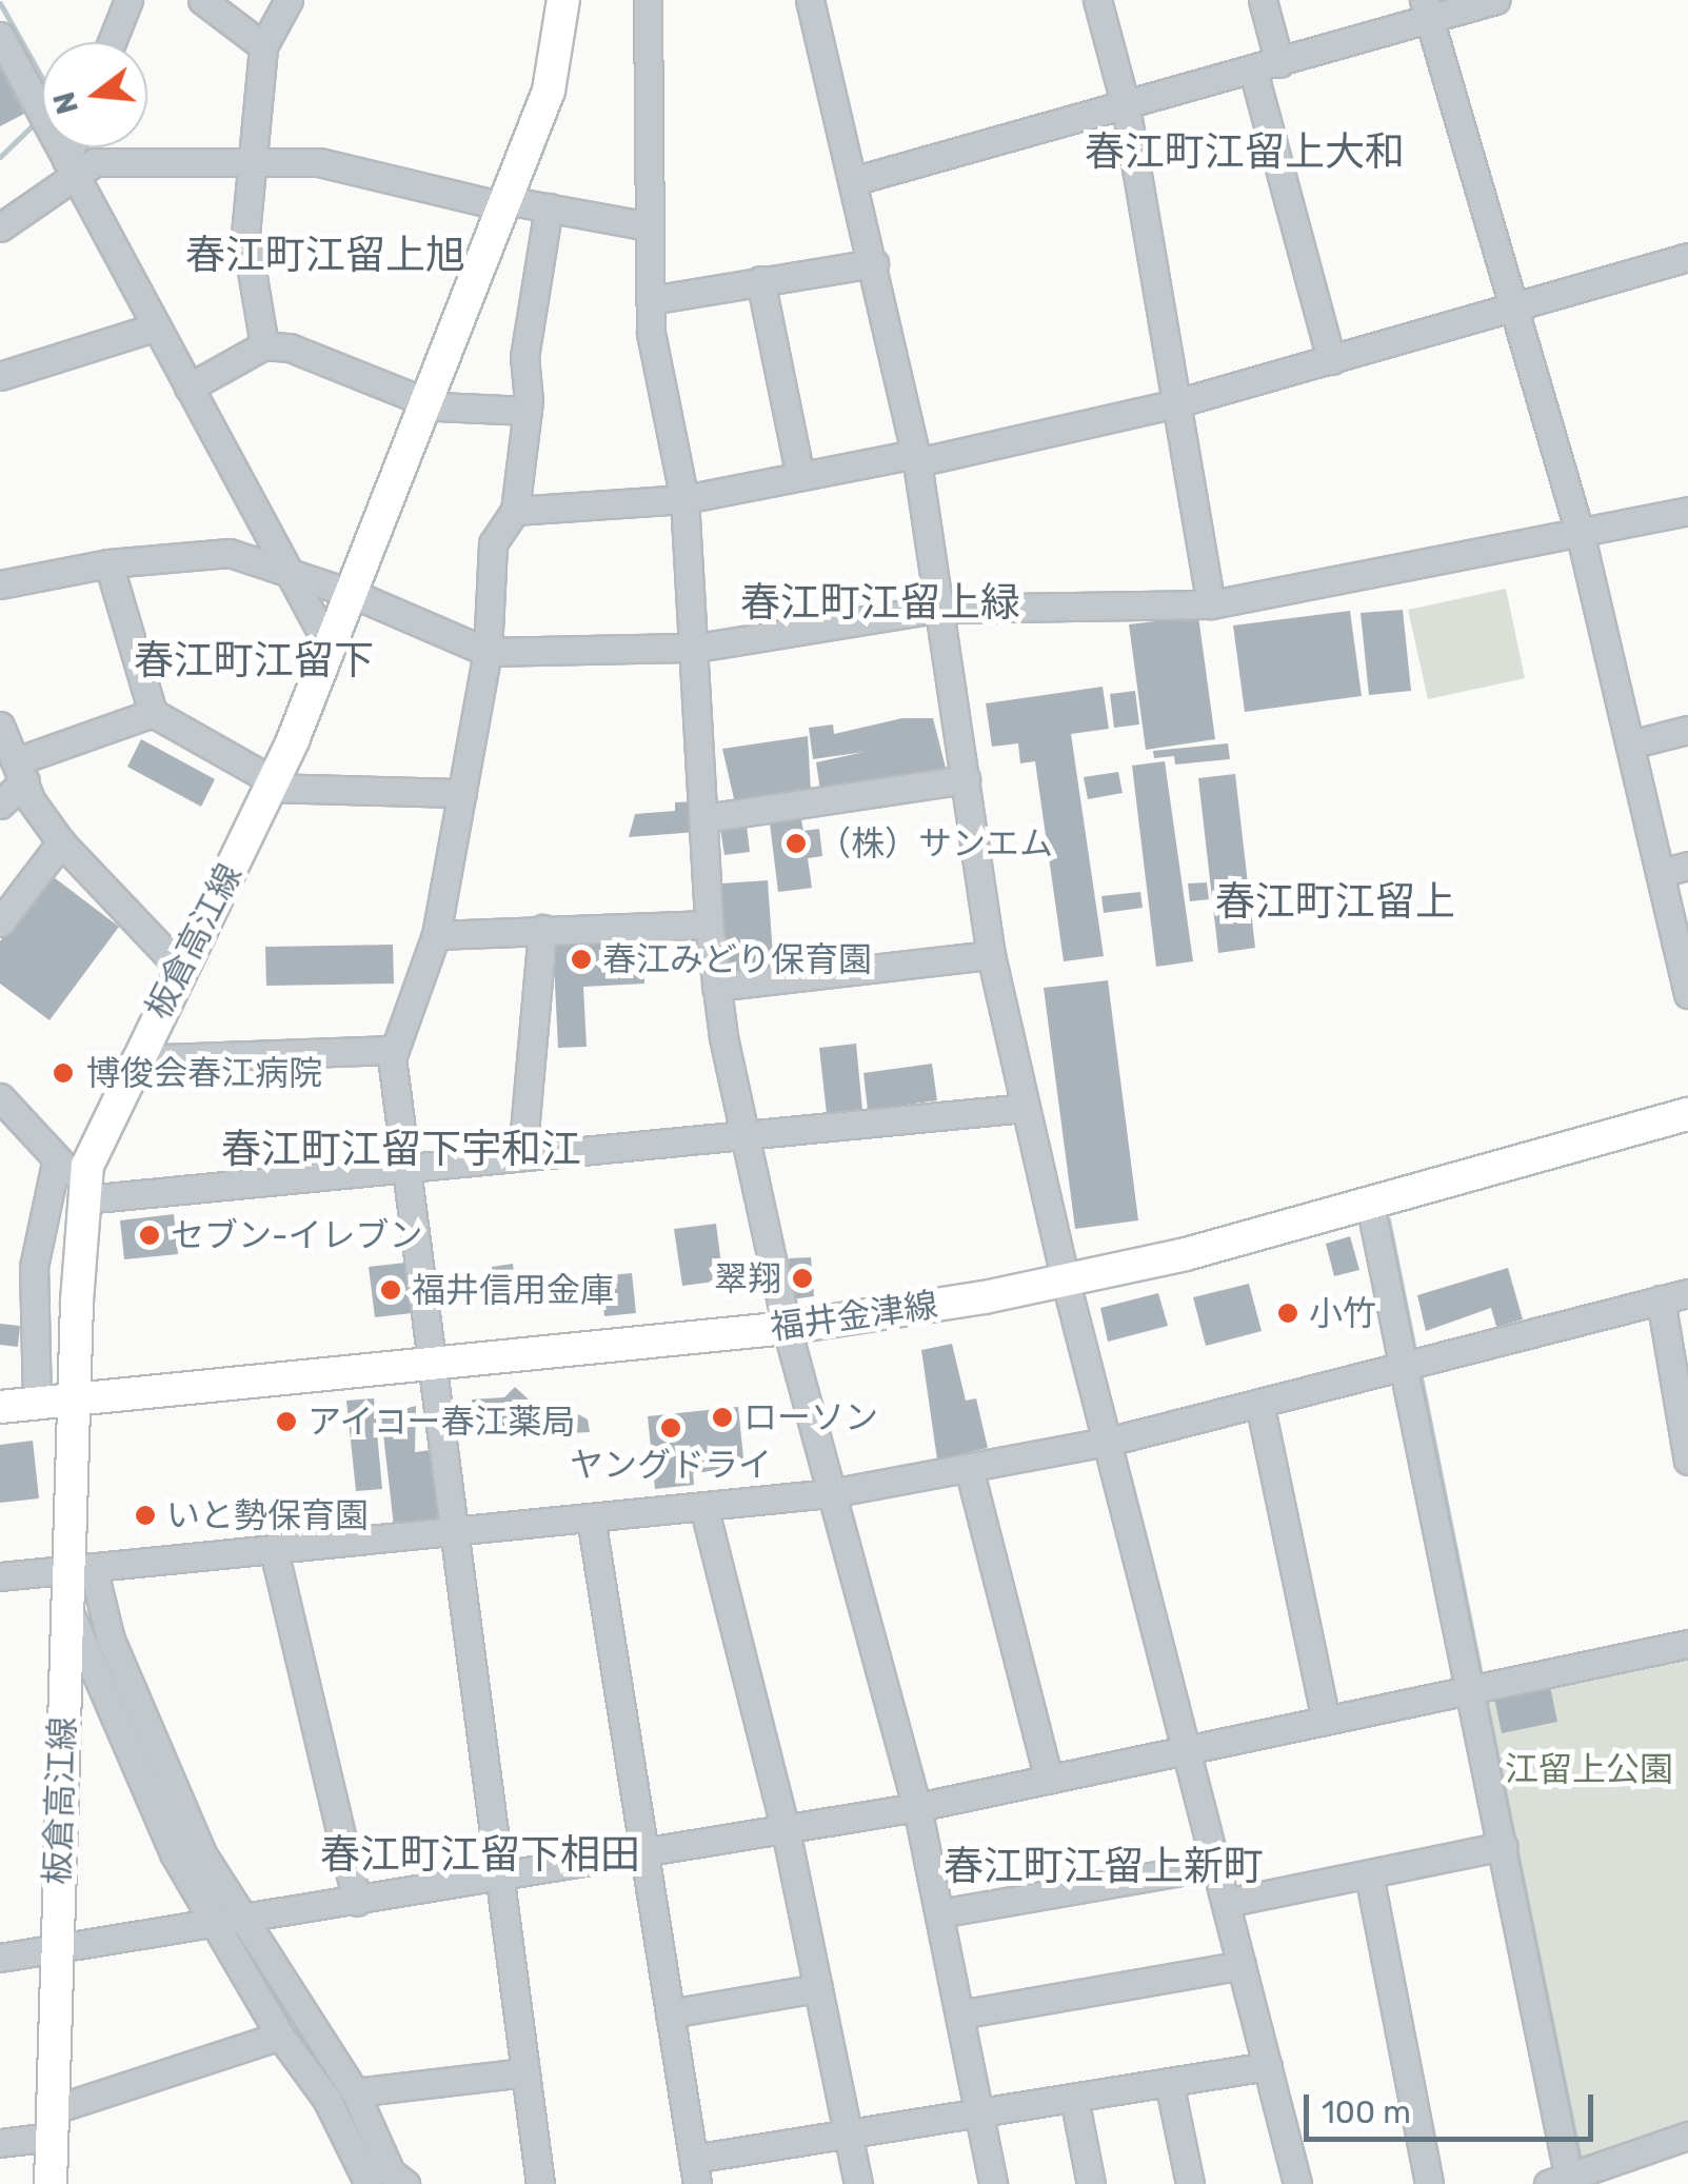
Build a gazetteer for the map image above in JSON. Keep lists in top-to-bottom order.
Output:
{
  "streets": {
    "main road": ["板倉高江線", "福井金津線"]
  },
  "crossings": [
    ["板倉高江線", "福井金津線"]
  ],
  "districts": [
    "春江町江留上大和",
    "春江町江留上旭",
    "春江町江留上緑",
    "春江町江留下",
    "春江町江留上",
    "春江町江留下宇和江",
    "春江町江留下相田",
    "春江町江留上新町"
  ],
  "parks": ["江留上公園"],
  "places": [
    "（株）サンエム",
    "春江みどり保育園",
    "博俊会春江病院",
    "セブン-イレブン",
    "翠翔",
    "福井信用金庫",
    "小竹",
    "ローソン",
    "アイコー春江薬局",
    "ヤングドライ",
    "いと勢保育園"
  ],
  "scale_bar": "100 m",
  "north": "left"
}
